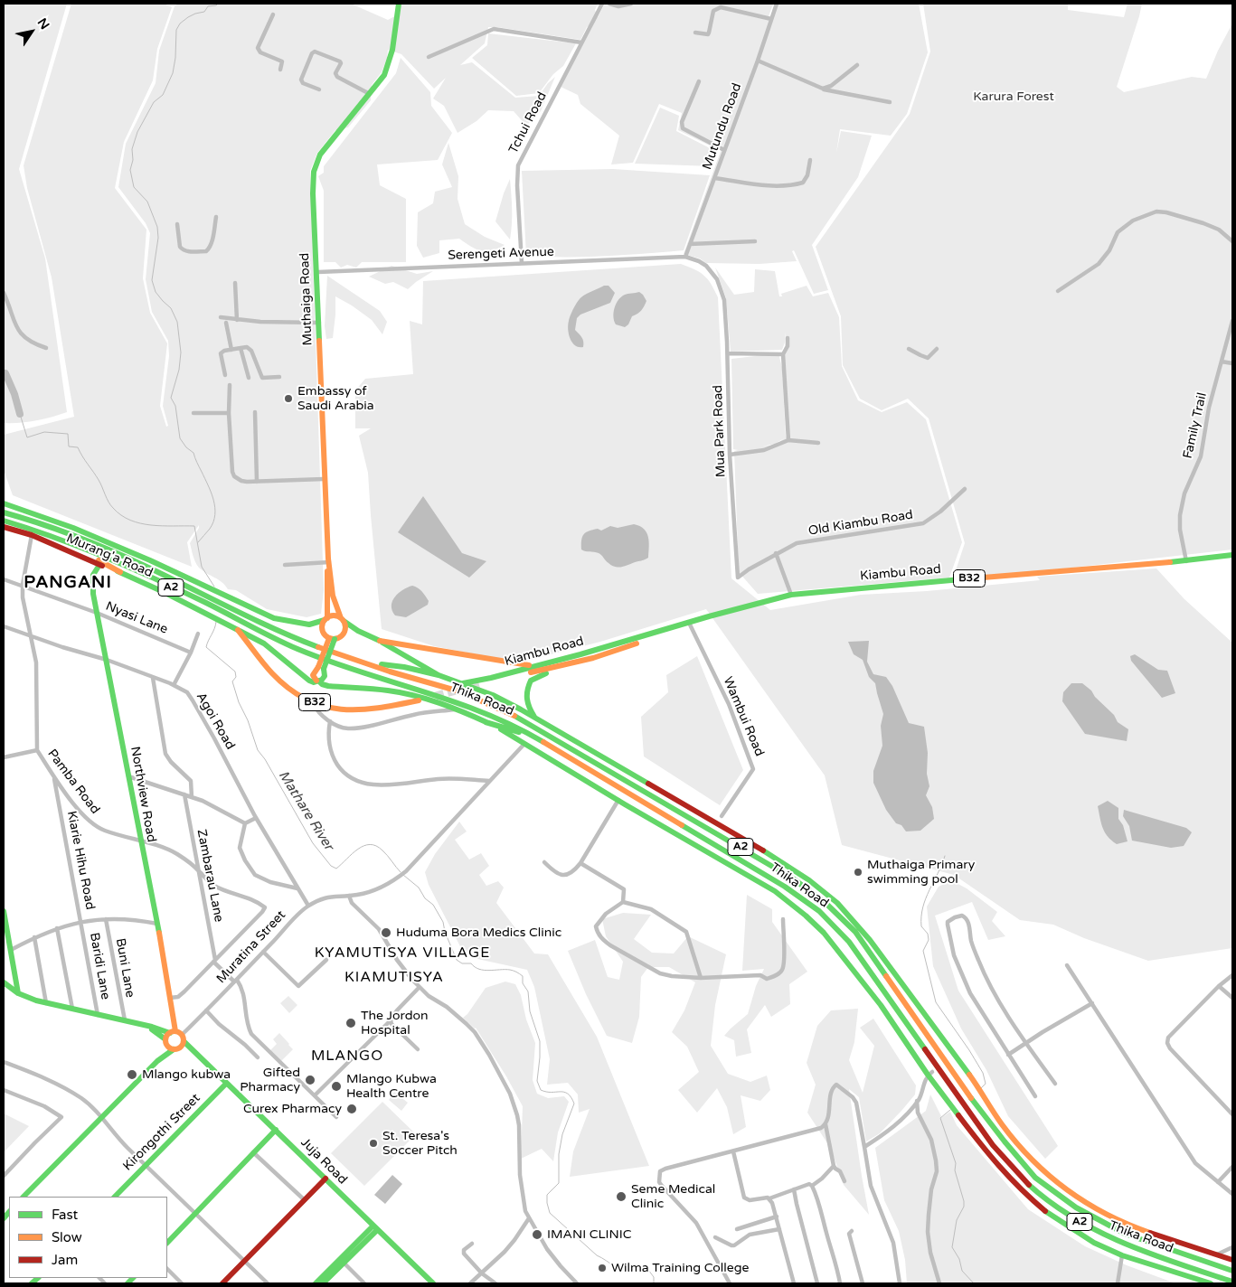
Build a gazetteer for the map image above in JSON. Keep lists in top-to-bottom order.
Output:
{
  "streets": {
    "main road": [
      "Muthaiga Road",
      "Murang'a Road",
      "Kiambu Road",
      "B32",
      "A2",
      "Thika Road",
      "Northview Road",
      "Kirongothi Street",
      "Juja Road"
    ],
    "street": [
      "Tchui Road",
      "Mutundu Road",
      "Serengeti Avenue",
      "Family Trail",
      "Mua Park Road",
      "Old Kiambu Road",
      "Nyasi Lane",
      "Wambui Road",
      "Agoi Road",
      "Pamba Road",
      "Kiarie Hihu Road",
      "Zambarau Lane",
      "Muratina Street",
      "Baridi Lane",
      "Buni Lane"
    ]
  },
  "crossings": [
    ["Tchui Road", "Serengeti Avenue"],
    ["Mutundu Road", "Serengeti Avenue"],
    ["Mutundu Road", "Mua Park Road"],
    ["Serengeti Avenue", "Muthaiga Road"],
    ["Serengeti Avenue", "Mua Park Road"],
    ["Muthaiga Road", "Murang'a Road"],
    ["Family Trail", "Kiambu Road"],
    ["Mua Park Road", "Old Kiambu Road"],
    ["Murang'a Road", "B32"],
    ["Murang'a Road", "Thika Road"],
    ["Murang'a Road", "Northview Road"],
    ["Kiambu Road", "B32"],
    ["Kiambu Road", "Thika Road"],
    ["Kiambu Road", "Wambui Road"],
    ["B32", "Thika Road"],
    ["Nyasi Lane", "Northview Road"],
    ["Thika Road", "Muratina Street"],
    ["Agoi Road", "Northview Road"],
    ["Agoi Road", "Muratina Street"],
    ["Pamba Road", "Northview Road"],
    ["Pamba Road", "Kiarie Hihu Road"],
    ["Pamba Road", "Zambarau Lane"],
    ["Northview Road", "Juja Road"],
    ["Kiarie Hihu Road", "Baridi Lane"],
    ["Muratina Street", "Juja Road"],
    ["Kirongothi Street", "Juja Road"]
  ],
  "districts": [
    "PANGANI",
    "KYAMUTISYA VILLAGE",
    "KIAMUTISYA",
    "MLANGO"
  ],
  "water": ["Mathare River"],
  "parks": ["Karura Forest"],
  "places": [
    "Embassy of Saudi Arabia",
    "Muthaiga Primary swimming pool",
    "Huduma Bora Medics Clinic",
    "The Jordon Hospital",
    "Mlango kubwa",
    "Gifted Pharmacy",
    "Mlango Kubwa Health Centre",
    "Curex Pharmacy",
    "St. Teresa's Soccer Pitch",
    "Seme Medical Clinic",
    "IMANI CLINIC",
    "Wilma Training College"
  ],
  "legend": ["Fast", "Slow", "Jam"],
  "north": "top right"
}
